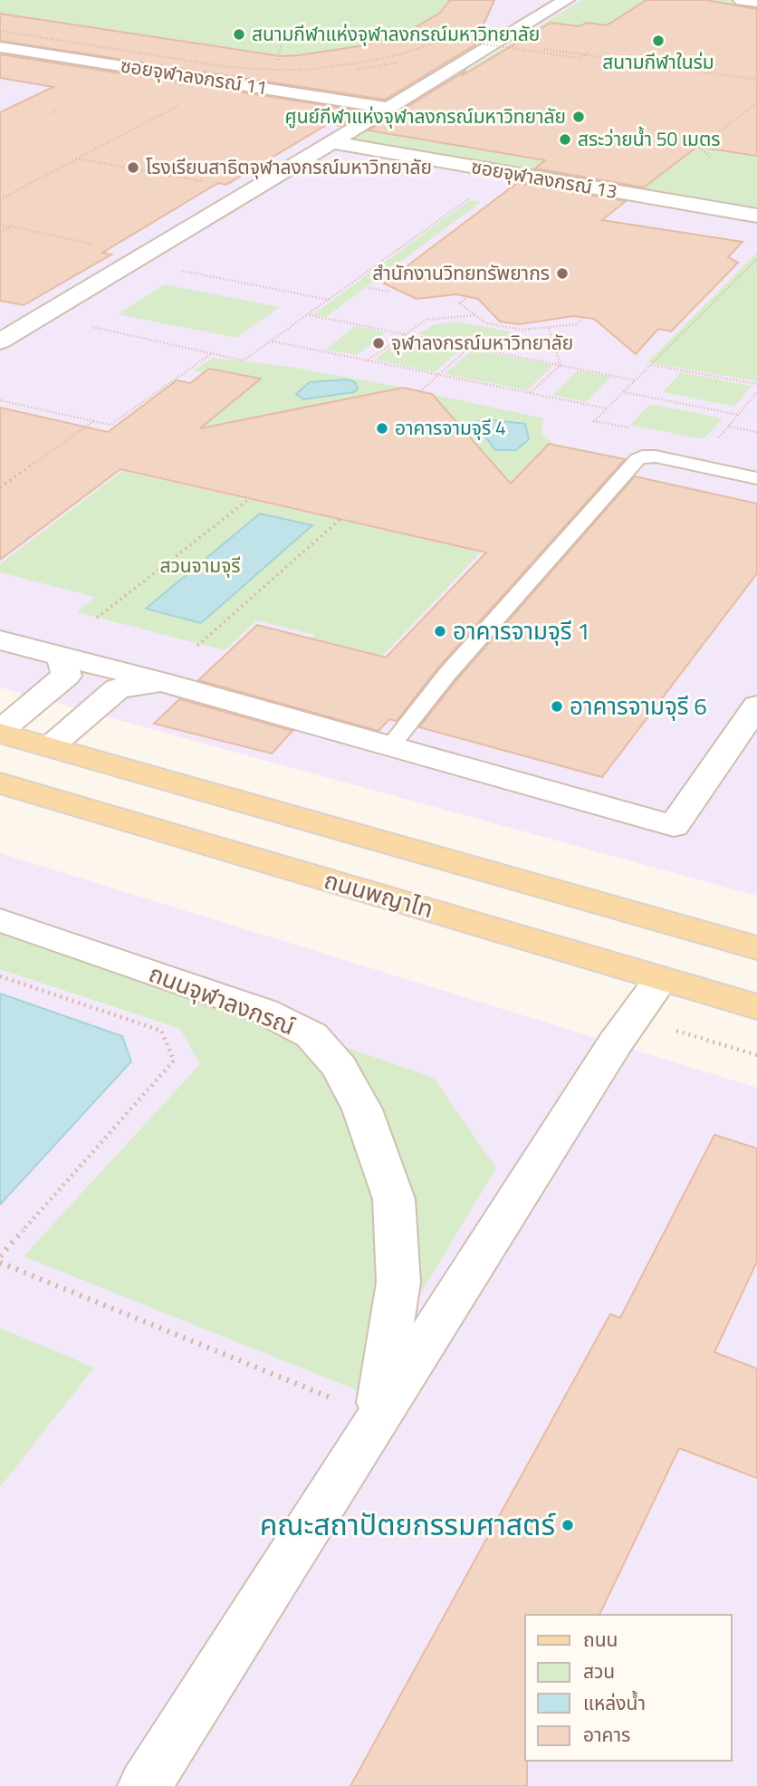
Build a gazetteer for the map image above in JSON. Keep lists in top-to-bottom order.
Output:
{
  "streets": {
    "main road": ["ถนนพญาไท"],
    "street": ["ซอยจุฬาลงกรณ์ 11", "ซอยจุฬาลงกรณ์ 13", "ถนนจุฬาลงกรณ์"]
  },
  "parks": ["สวนจามจุรี"],
  "places": [
    "สนามกีฬาแห่งจุฬาลงกรณ์มหาวิทยาลัย",
    "สนามกีฬาในร่ม",
    "ศูนย์กีฬาแห่งจุฬาลงกรณ์มหาวิทยาลัย",
    "สระว่ายน้ำ 50 เมตร",
    "โรงเรียนสาธิตจุฬาลงกรณ์มหาวิทยาลัย",
    "สำนักงานวิทยทรัพยากร",
    "จุฬาลงกรณ์มหาวิทยาลัย",
    "อาคารจามจุรี 4",
    "อาคารจามจุรี 1",
    "อาคารจามจุรี 6",
    "คณะสถาปัตยกรรมศาสตร์"
  ],
  "legend": [
    "ถนน",
    "สวน",
    "แหล่งน้ำ",
    "อาคาร"
  ]
}
